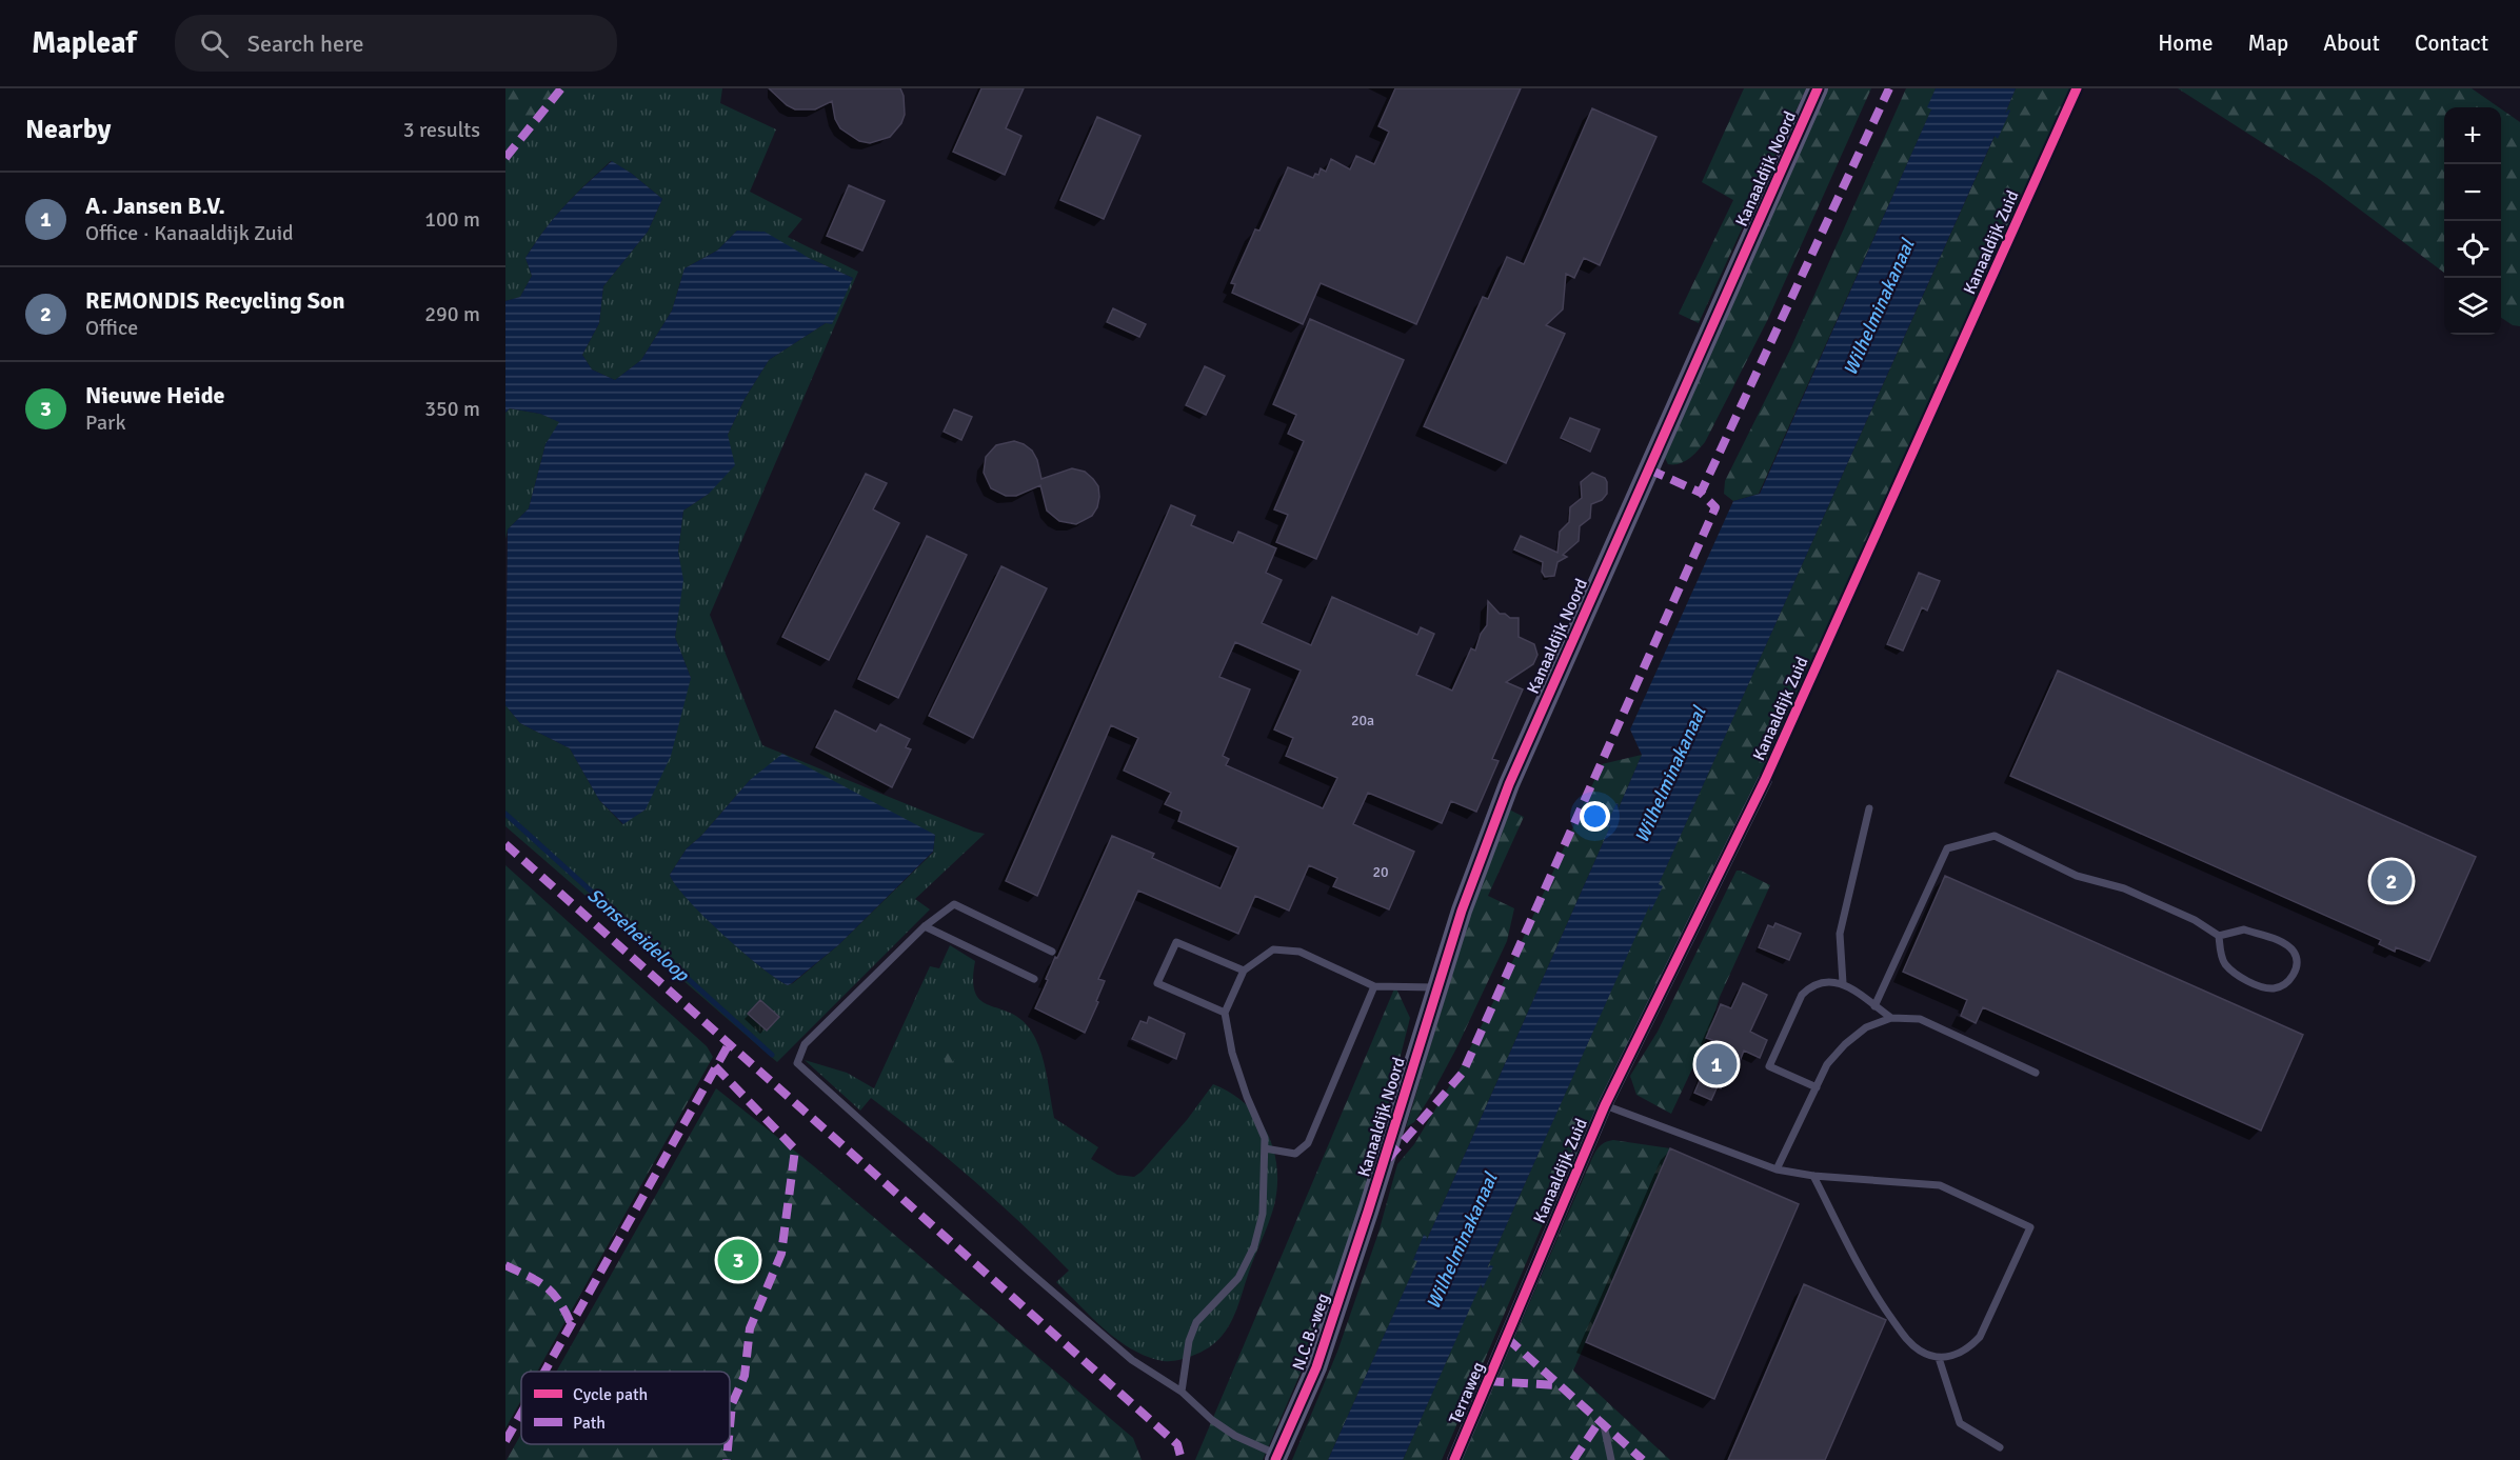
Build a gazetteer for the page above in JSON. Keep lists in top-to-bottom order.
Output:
{
  "streets": {
    "street": [
      "Kanaaldijk Noord",
      "Kanaaldijk Zuid",
      "N.C.B.-weg",
      "Terraweg"
    ]
  },
  "crossings": [
    ["Kanaaldijk Noord", "N.C.B.-weg"],
    ["Kanaaldijk Zuid", "Terraweg"]
  ],
  "water": ["Wilhelminakanaal", "Sonseheideloop"],
  "house_numbers": ["20a", "20"],
  "legend": ["Cycle path", "Path"],
  "page": {
    "header": "Mapleaf",
    "search": "Search here",
    "nav": [
      "Home",
      "Map",
      "About",
      "Contact"
    ],
    "heading": ["Nearby", "3 results"],
    "map_buttons": ["+", "−"],
    "list": [
      {
        "mark": "1",
        "name": "A. Jansen B.V.",
        "note": "Office · Kanaaldijk Zuid",
        "value": "100 m"
      },
      {
        "mark": "2",
        "name": "REMONDIS Recycling Son",
        "note": "Office",
        "value": "290 m"
      },
      {
        "mark": "3",
        "name": "Nieuwe Heide",
        "note": "Park",
        "value": "350 m"
      }
    ],
    "pins": ["2", "1", "3"]
  }
}
